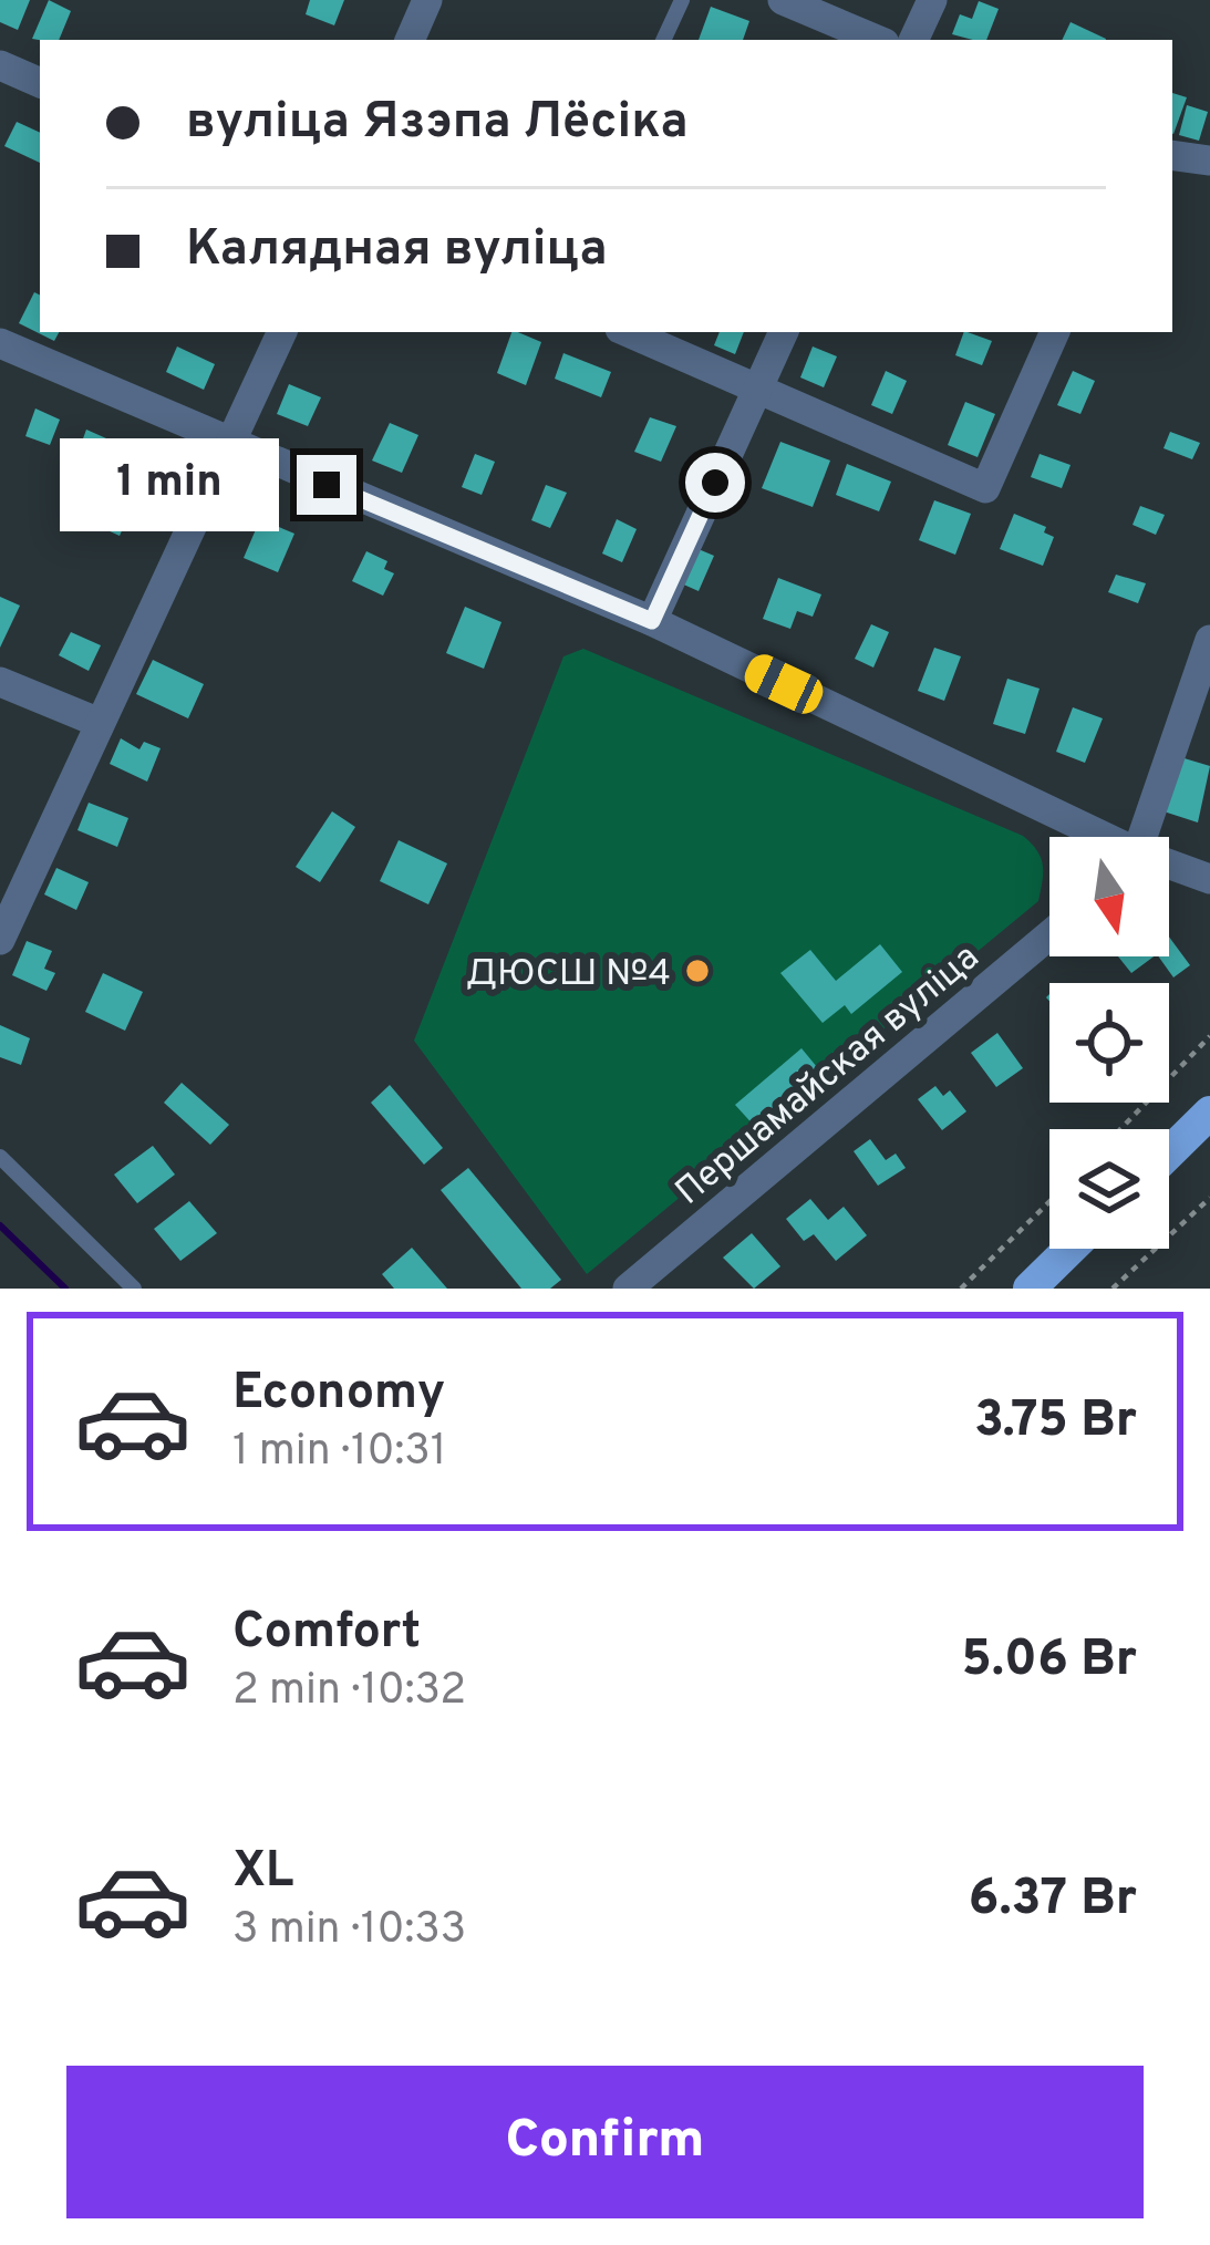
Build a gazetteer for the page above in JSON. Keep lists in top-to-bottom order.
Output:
{
  "streets": {
    "street": ["Першамайская вуліца"]
  },
  "places": ["ДЮСШ №4"],
  "north": "bottom",
  "page": {
    "banner": ["вуліца Язэпа Лёсіка", "Калядная вуліца"],
    "bubble": "1 min",
    "list": [
      {
        "name": "Economy",
        "note": "1 min · 10:31",
        "value": "3.75 Br"
      },
      {
        "name": "Comfort",
        "note": "2 min · 10:32",
        "value": "5.06 Br"
      },
      {
        "name": "XL",
        "note": "3 min · 10:33",
        "value": "6.37 Br"
      }
    ],
    "buttons": "Confirm"
  }
}
